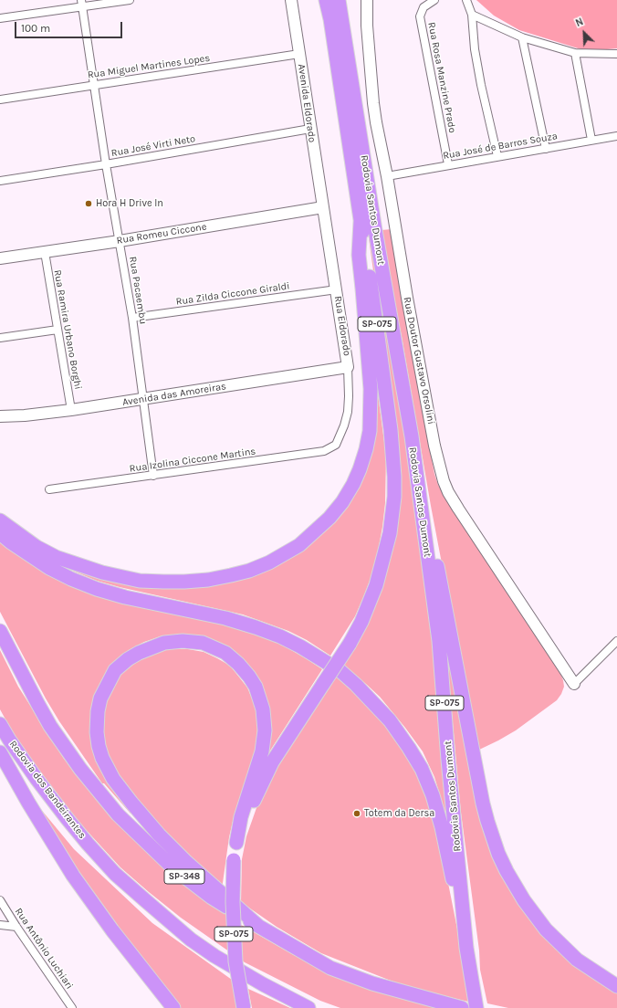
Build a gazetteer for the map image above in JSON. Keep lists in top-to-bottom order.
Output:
{
  "streets": {
    "highway": [
      "Rodovia Santos Dumont",
      "SP-075",
      "Rodovia dos Bandeirantes",
      "SP-348"
    ],
    "street": [
      "Rua Miguel Martines Lopes",
      "Rua Rosa Manzine Prado",
      "Avenida Eldorado",
      "Rua José Virti Neto",
      "Rua José de Barros Souza",
      "Rua Romeu Ciccone",
      "Rua Pacaembu",
      "Rua Zilda Ciccone Giraldi",
      "Rua Eldorado",
      "Rua Ramira Urbano Borghi",
      "Rua Doutor Gustavo Orsolini",
      "Avenida das Amoreiras",
      "Rua Izolina Ciccone Martins",
      "Rua Antônio Luchiari"
    ]
  },
  "crossings": [
    ["Rua Miguel Martines Lopes", "Avenida Eldorado"],
    ["Rua Miguel Martines Lopes", "Rua Pacaembu"],
    ["Rua Rosa Manzine Prado", "Rua José de Barros Souza"],
    ["Avenida Eldorado", "Rua José Virti Neto"],
    ["Avenida Eldorado", "Rua Romeu Ciccone"],
    ["Avenida Eldorado", "Rua Eldorado"],
    ["Rua José Virti Neto", "Rua Pacaembu"],
    ["Rua José de Barros Souza", "Rua Doutor Gustavo Orsolini"],
    ["Rodovia Santos Dumont", "SP-075"],
    ["Rua Romeu Ciccone", "Rua Pacaembu"],
    ["Rua Romeu Ciccone", "Rua Eldorado"],
    ["Rua Romeu Ciccone", "Rua Ramira Urbano Borghi"],
    ["Rua Pacaembu", "Rua Zilda Ciccone Giraldi"],
    ["Rua Pacaembu", "Avenida das Amoreiras"],
    ["Rua Pacaembu", "Rua Izolina Ciccone Martins"],
    ["Rua Zilda Ciccone Giraldi", "Rua Eldorado"],
    ["Rua Eldorado", "Avenida das Amoreiras"],
    ["Rua Eldorado", "Rua Izolina Ciccone Martins"],
    ["Rua Ramira Urbano Borghi", "Avenida das Amoreiras"]
  ],
  "places": ["Hora H Drive In", "Totem da Dersa"],
  "scale_bar": "100 m",
  "north": "top left"
}
